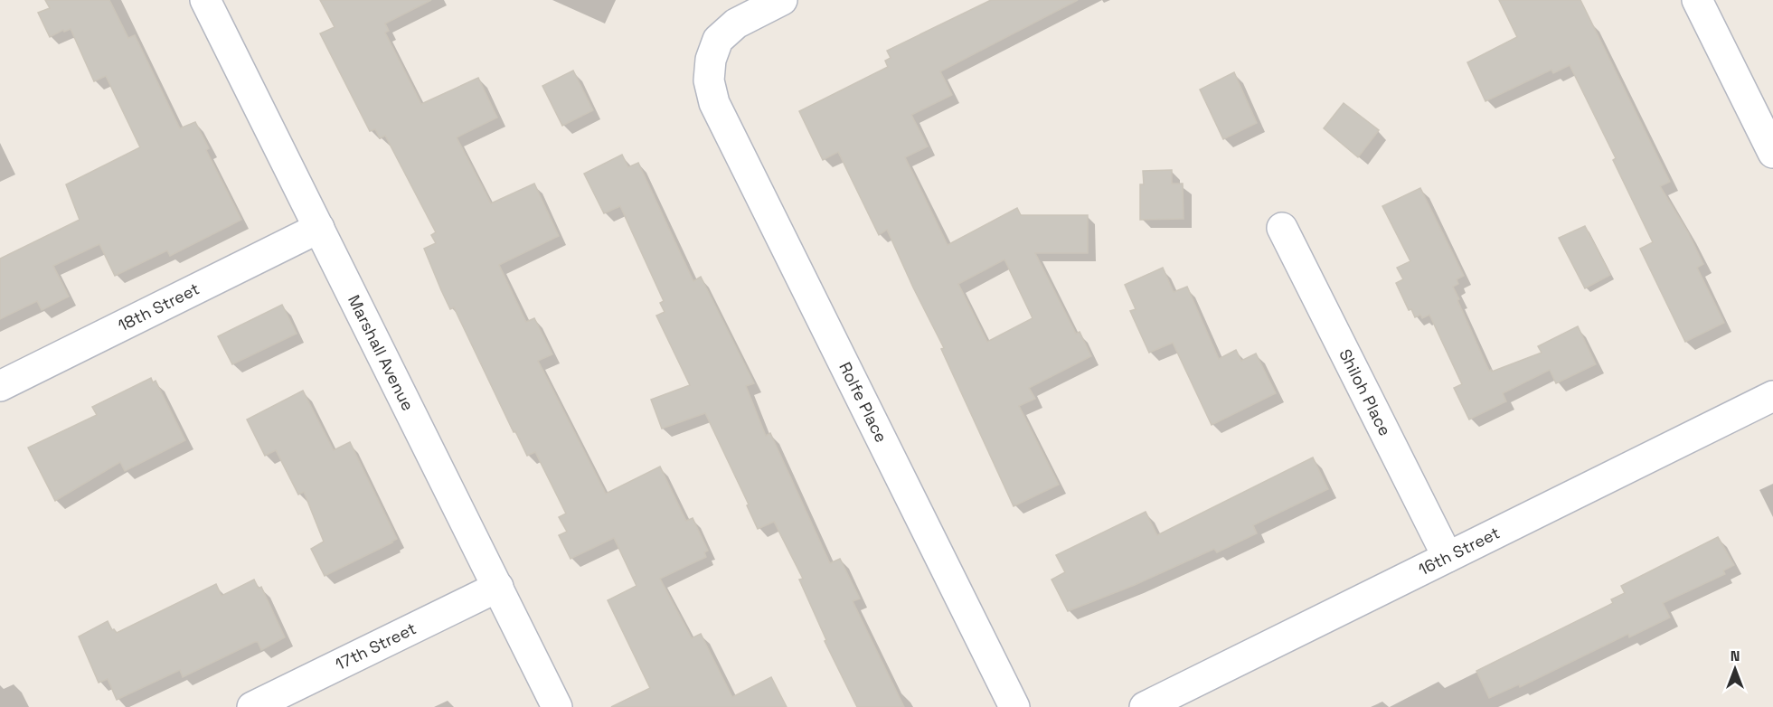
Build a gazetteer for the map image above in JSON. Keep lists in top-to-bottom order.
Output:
{
  "streets": {
    "street": [
      "18th Street",
      "Marshall Avenue",
      "Shiloh Place",
      "Rolfe Place",
      "16th Street",
      "17th Street"
    ]
  },
  "crossings": [
    ["18th Street", "Marshall Avenue"],
    ["Marshall Avenue", "17th Street"],
    ["Shiloh Place", "16th Street"]
  ],
  "north": "top"
}
